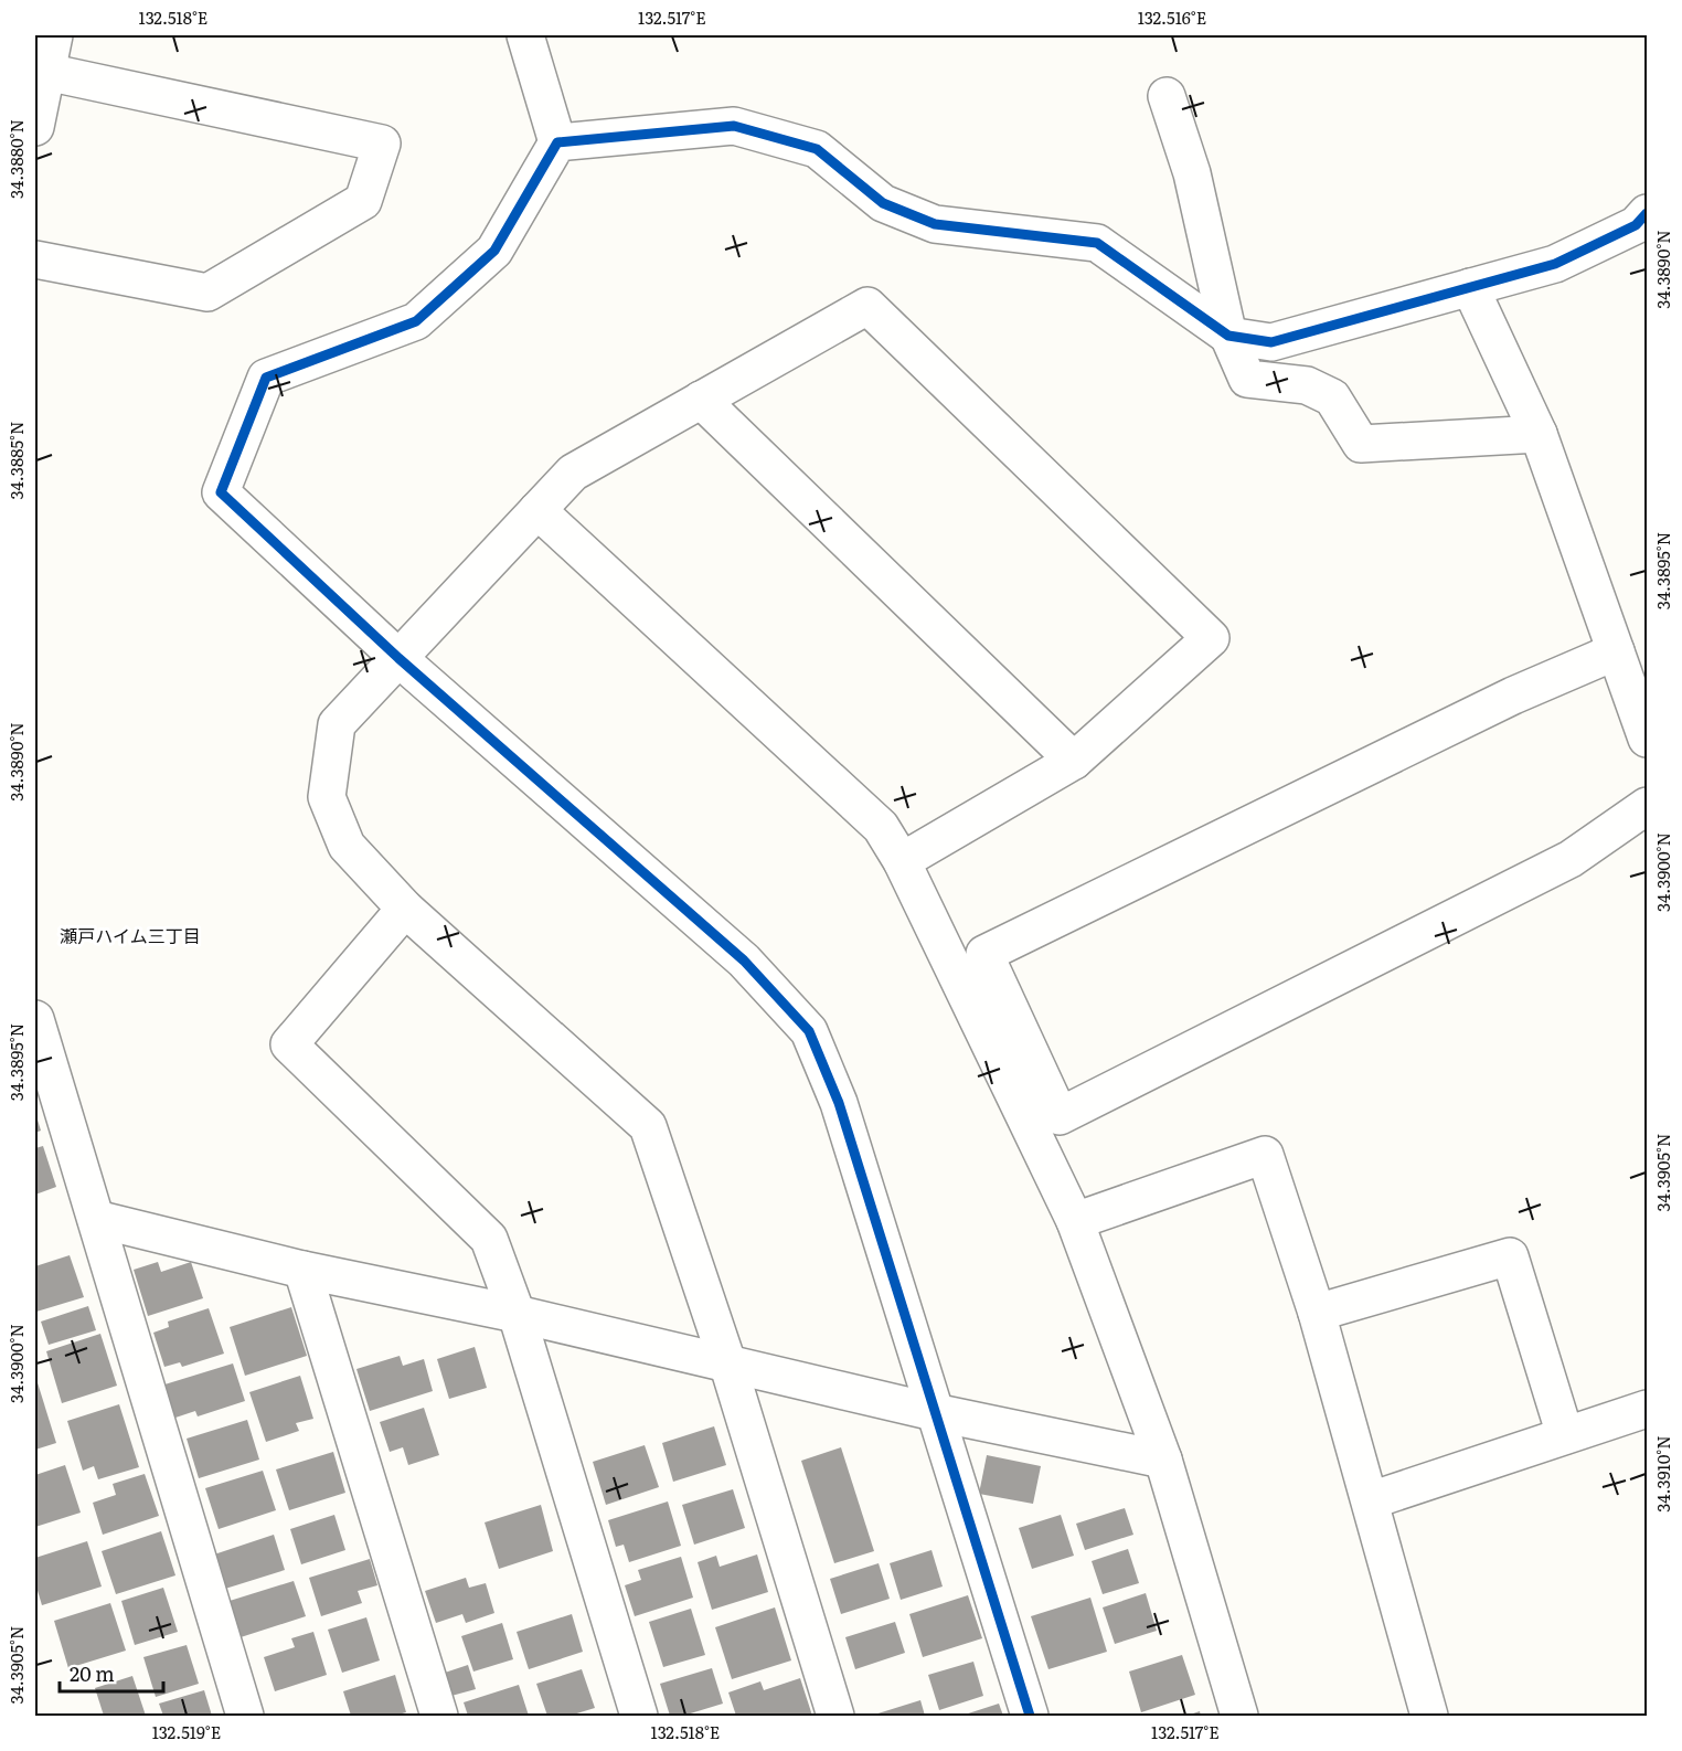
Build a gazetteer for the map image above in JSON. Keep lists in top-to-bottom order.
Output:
{
  "districts": ["瀬戸ハイム三丁目"],
  "scale_bar": "20 m",
  "coordinates": [
    "132.518°E",
    "132.517°E",
    "132.516°E",
    "34.3880°N",
    "34.3890°N",
    "34.3885°N",
    "34.3895°N",
    "34.3900°N",
    "34.3905°N",
    "34.3910°N",
    "132.519°E"
  ]
}
